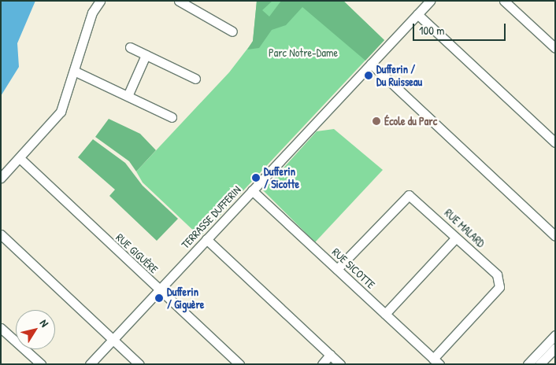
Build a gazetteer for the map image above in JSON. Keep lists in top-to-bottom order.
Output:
{
  "streets": {
    "street": [
      "TERRASSE DUFFERIN",
      "RUE MALARD",
      "RUE GIGUÈRE",
      "RUE SICOTTE"
    ]
  },
  "crossings": [
    ["TERRASSE DUFFERIN", "RUE GIGUÈRE"],
    ["TERRASSE DUFFERIN", "RUE SICOTTE"],
    ["RUE MALARD", "RUE SICOTTE"]
  ],
  "parks": ["Parc Notre-Dame"],
  "places": [
    "Dufferin / Du Ruisseau",
    "École du Parc",
    "Dufferin / Sicotte",
    "Dufferin / Giguère"
  ],
  "scale_bar": "100 m",
  "north": "top right"
}
